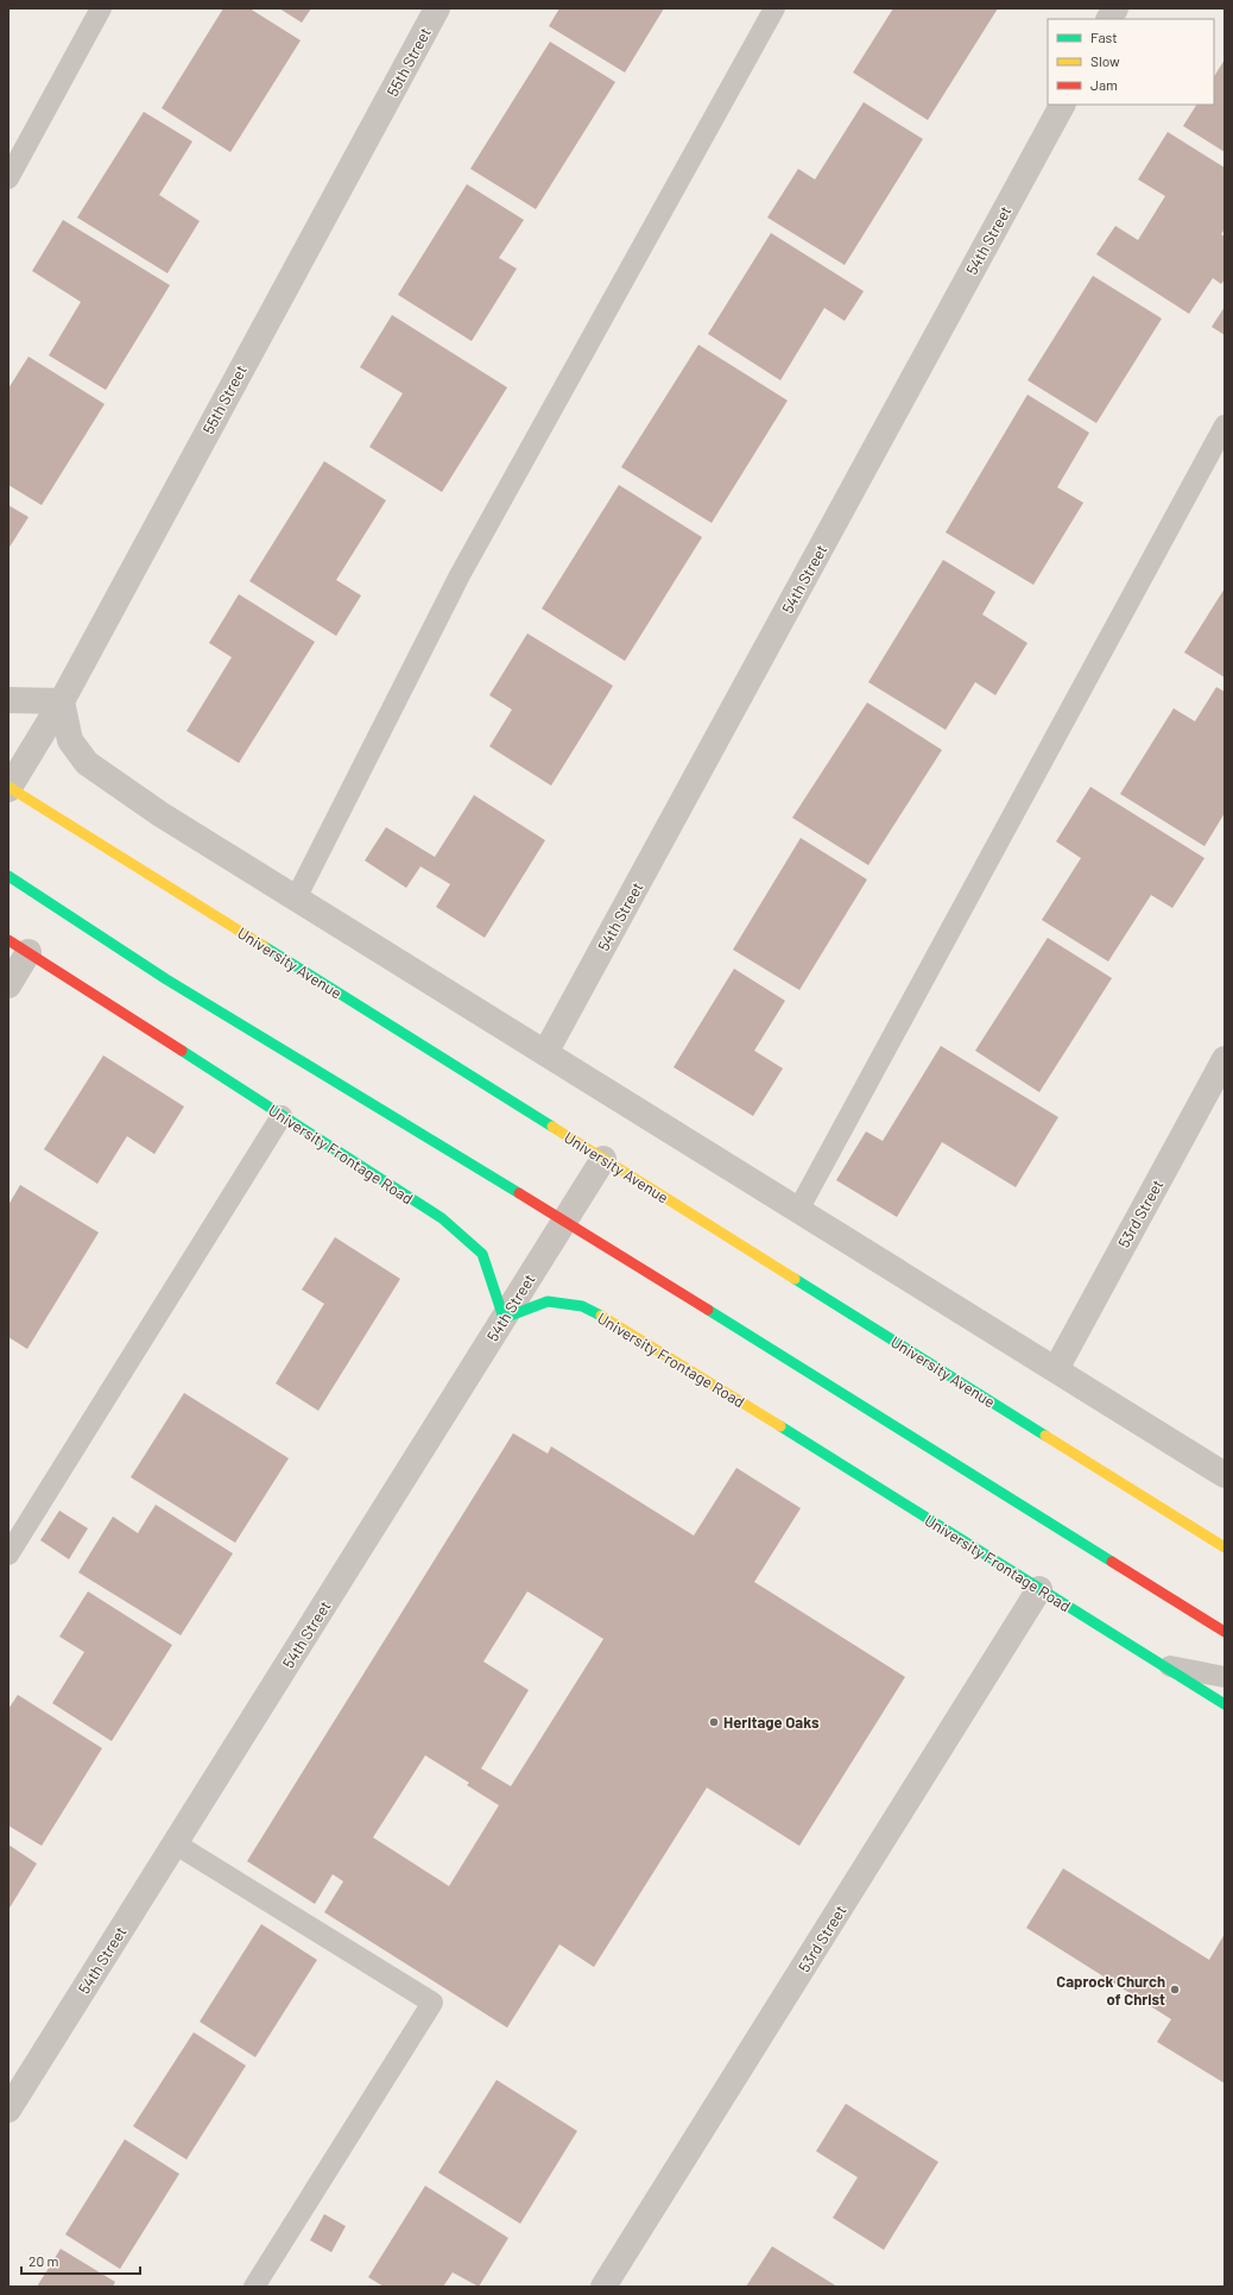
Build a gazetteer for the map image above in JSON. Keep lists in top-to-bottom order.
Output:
{
  "streets": {
    "main road": ["University Avenue", "University Frontage Road"],
    "street": ["55th Street", "54th Street", "53rd Street"]
  },
  "crossings": [
    ["55th Street", "University Avenue"],
    ["54th Street", "University Avenue"],
    ["54th Street", "University Frontage Road"],
    ["University Frontage Road", "53rd Street"]
  ],
  "places": ["Heritage Oaks", "Caprock Church of Christ"],
  "legend": ["Fast", "Slow", "Jam"],
  "scale_bar": "20 m"
}
